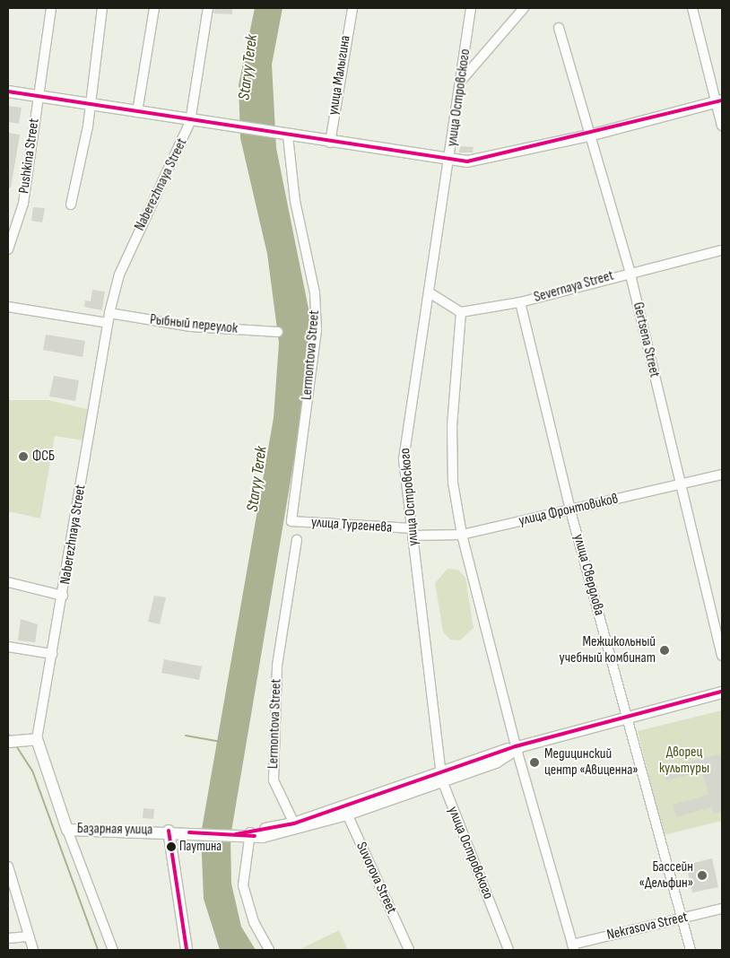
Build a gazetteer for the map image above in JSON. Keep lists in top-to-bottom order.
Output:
{
  "streets": {
    "main road": ["Naberezhnaya Street", "Базарная улица"],
    "street": [
      "улица Малыгина",
      "улица Островского",
      "Pushkina Street",
      "Severnaya Street",
      "Рыбный переулок",
      "Gertsena Street",
      "Lermontova Street",
      "улица Фронтовиков",
      "улица Тургенева",
      "улица Свердлова",
      "Suvorova Street",
      "Nekrasova Street"
    ]
  },
  "crossings": [
    ["улица Островского", "улица Фронтовиков"],
    ["улица Островского", "улица Тургенева"],
    ["Naberezhnaya Street", "Рыбный переулок"],
    ["Naberezhnaya Street", "Базарная улица"],
    ["Severnaya Street", "Gertsena Street"],
    ["Severnaya Street", "улица Свердлова"],
    ["Gertsena Street", "улица Фронтовиков"],
    ["Lermontova Street", "улица Тургенева"],
    ["улица Фронтовиков", "улица Тургенева"],
    ["улица Фронтовиков", "улица Свердлова"],
    ["улица Свердлова", "Nekrasova Street"]
  ],
  "water": ["Staryy Terek"],
  "parks": ["Дворец культуры"],
  "places": [
    "ФСБ",
    "Межшкольный учебный комбинат",
    "Медицинский центр «Авиценна»",
    "Паутина",
    "Бассейн «Дельфин»"
  ]
}
